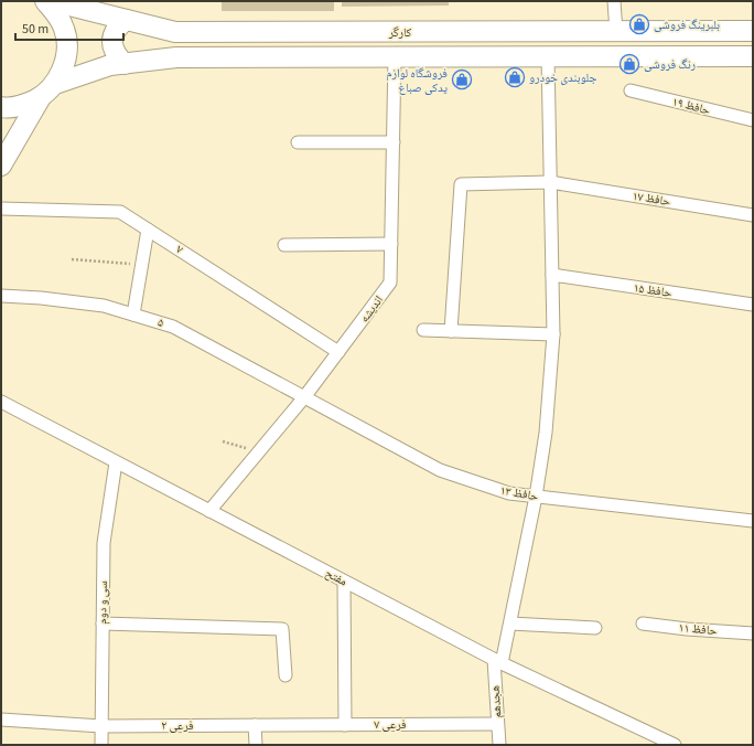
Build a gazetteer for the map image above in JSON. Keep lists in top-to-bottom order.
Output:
{
  "streets": {
    "main road": ["کارگر"],
    "street": [
      "حافظ ۱۹",
      "حافظ ۱۷",
      "۷",
      "حافظ ۱۵",
      "اندیشه",
      "۵",
      "حافظ ۱۳",
      "مفتح",
      "سی و دوم",
      "حافظ ۱۱",
      "هجدهم",
      "فرعی ۷",
      "فرعی ۲"
    ]
  },
  "crossings": [
    ["کارگر", "اندیشه"],
    ["کارگر", "هجدهم"],
    ["حافظ ۱۷", "هجدهم"],
    ["۷", "اندیشه"],
    ["حافظ ۱۵", "هجدهم"],
    ["اندیشه", "۵"],
    ["اندیشه", "حافظ ۱۳"],
    ["اندیشه", "مفتح"],
    ["۵", "حافظ ۱۳"],
    ["حافظ ۱۳", "هجدهم"],
    ["مفتح", "سی و دوم"],
    ["مفتح", "هجدهم"],
    ["سی و دوم", "فرعی ۲"],
    ["هجدهم", "فرعی ۷"],
    ["فرعی ۷", "فرعی ۲"]
  ],
  "places": {
    "shop": [
      "بلبرینگ فروشی",
      "رنگ فروشی",
      "جلوبندی خودرو",
      "فروشگاه لوازم یدکی صباغ"
    ]
  },
  "scale_bar": "50 m"
}
